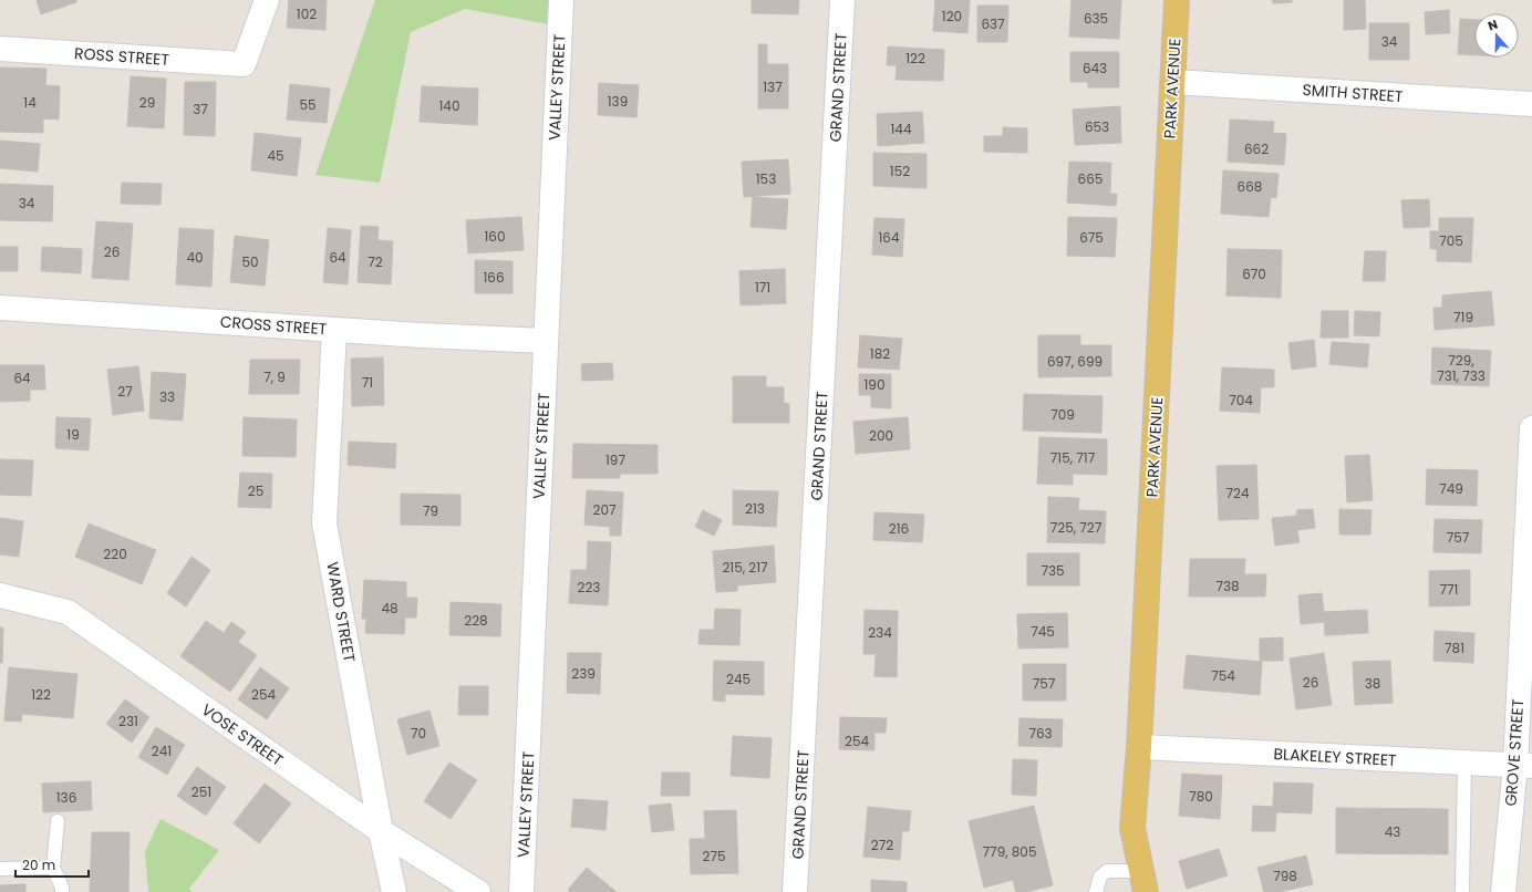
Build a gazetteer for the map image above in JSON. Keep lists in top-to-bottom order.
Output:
{
  "streets": {
    "main road": ["PARK AVENUE"],
    "street": [
      "ROSS STREET",
      "VALLEY STREET",
      "GRAND STREET",
      "SMITH STREET",
      "CROSS STREET",
      "WARD STREET",
      "VOSE STREET",
      "GROVE STREET",
      "BLAKELEY STREET"
    ]
  },
  "crossings": [
    ["VALLEY STREET", "CROSS STREET"],
    ["PARK AVENUE", "SMITH STREET"],
    ["PARK AVENUE", "BLAKELEY STREET"],
    ["CROSS STREET", "WARD STREET"],
    ["WARD STREET", "VOSE STREET"],
    ["GROVE STREET", "BLAKELEY STREET"]
  ],
  "house_numbers": [
    "102",
    "120",
    "635",
    "637",
    "34",
    "122",
    "643",
    "137",
    "139",
    "14",
    "29",
    "55",
    "140",
    "37",
    "653",
    "144",
    "662",
    "45",
    "152",
    "153",
    "665",
    "668",
    "34",
    "160",
    "164",
    "675",
    "705",
    "26",
    "40",
    "64",
    "50",
    "72",
    "670",
    "166",
    "171",
    "719",
    "182",
    "729, 731, 733",
    "697, 699",
    "7, 9",
    "64",
    "71",
    "190",
    "27",
    "33",
    "704",
    "709",
    "19",
    "200",
    "715, 717",
    "197",
    "749",
    "25",
    "724",
    "213",
    "207",
    "79",
    "725, 727",
    "216",
    "757",
    "220",
    "215, 217",
    "735",
    "738",
    "223",
    "771",
    "48",
    "228",
    "745",
    "234",
    "781",
    "239",
    "754",
    "245",
    "26",
    "757",
    "38",
    "122",
    "254",
    "231",
    "70",
    "763",
    "254",
    "241",
    "251",
    "780",
    "136",
    "43",
    "272",
    "779, 805",
    "275",
    "798"
  ],
  "scale_bar": "20 m",
  "north": "top"
}
